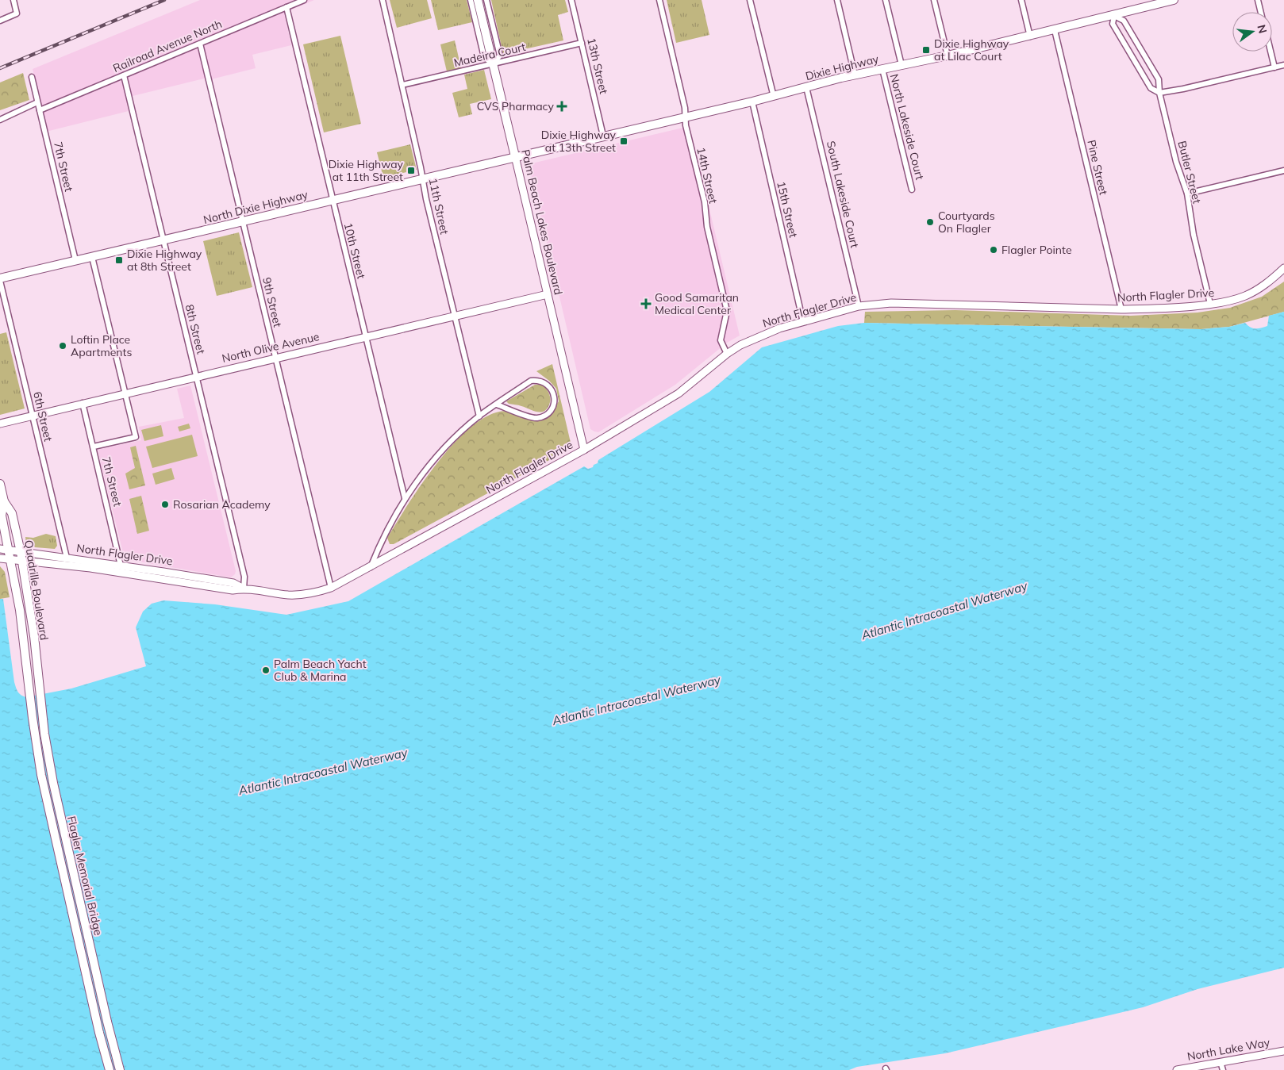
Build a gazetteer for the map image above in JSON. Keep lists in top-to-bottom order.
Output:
{
  "streets": {
    "main road": [
      "Dixie Highway",
      "North Dixie Highway",
      "Palm Beach Lakes Boulevard",
      "Quadrille Boulevard",
      "Flagler Memorial Bridge"
    ],
    "street": [
      "Railroad Avenue North",
      "Madeira Court",
      "13th Street",
      "North Lakeside Court",
      "7th Street",
      "Pine Street",
      "Butler Street",
      "14th Street",
      "South Lakeside Court",
      "11th Street",
      "15th Street",
      "10th Street",
      "North Flagler Drive",
      "9th Street",
      "8th Street",
      "North Olive Avenue",
      "6th Street",
      "North Lake Way"
    ]
  },
  "crossings": [
    ["Railroad Avenue North", "7th Street"],
    ["Railroad Avenue North", "10th Street"],
    ["Railroad Avenue North", "9th Street"],
    ["Railroad Avenue North", "8th Street"],
    ["Madeira Court", "13th Street"],
    ["Madeira Court", "11th Street"],
    ["Madeira Court", "Palm Beach Lakes Boulevard"],
    ["13th Street", "Dixie Highway"],
    ["Dixie Highway", "North Lakeside Court"],
    ["Dixie Highway", "Pine Street"],
    ["Dixie Highway", "Butler Street"],
    ["Dixie Highway", "14th Street"],
    ["Dixie Highway", "South Lakeside Court"],
    ["Dixie Highway", "North Dixie Highway"],
    ["Dixie Highway", "15th Street"],
    ["Dixie Highway", "Palm Beach Lakes Boulevard"],
    ["7th Street", "North Dixie Highway"],
    ["7th Street", "North Flagler Drive"],
    ["7th Street", "North Olive Avenue"],
    ["Pine Street", "North Flagler Drive"],
    ["Butler Street", "North Flagler Drive"],
    ["14th Street", "North Flagler Drive"],
    ["South Lakeside Court", "North Flagler Drive"],
    ["11th Street", "North Dixie Highway"],
    ["11th Street", "North Olive Avenue"],
    ["North Dixie Highway", "Palm Beach Lakes Boulevard"],
    ["North Dixie Highway", "10th Street"],
    ["North Dixie Highway", "9th Street"],
    ["North Dixie Highway", "8th Street"],
    ["North Dixie Highway", "6th Street"],
    ["15th Street", "North Flagler Drive"],
    ["Palm Beach Lakes Boulevard", "North Flagler Drive"],
    ["Palm Beach Lakes Boulevard", "North Olive Avenue"],
    ["10th Street", "North Olive Avenue"],
    ["North Flagler Drive", "9th Street"],
    ["North Flagler Drive", "8th Street"],
    ["North Flagler Drive", "6th Street"],
    ["North Flagler Drive", "Quadrille Boulevard"],
    ["9th Street", "North Olive Avenue"],
    ["8th Street", "North Olive Avenue"],
    ["North Olive Avenue", "6th Street"],
    ["Quadrille Boulevard", "Flagler Memorial Bridge"]
  ],
  "water": ["Atlantic Intracoastal Waterway"],
  "places": {
    "transit": [
      "Dixie Highway at Lilac Court",
      "Dixie Highway at 13th Street",
      "Dixie Highway at 11th Street",
      "Dixie Highway at 8th Street"
    ],
    "health": ["CVS Pharmacy", "Good Samaritan Medical Center"],
    "other": [
      "Courtyards On Flagler",
      "Flagler Pointe",
      "Loftin Place Apartments",
      "Rosarian Academy",
      "Palm Beach Yacht Club & Marina"
    ]
  },
  "north": "right"
}
